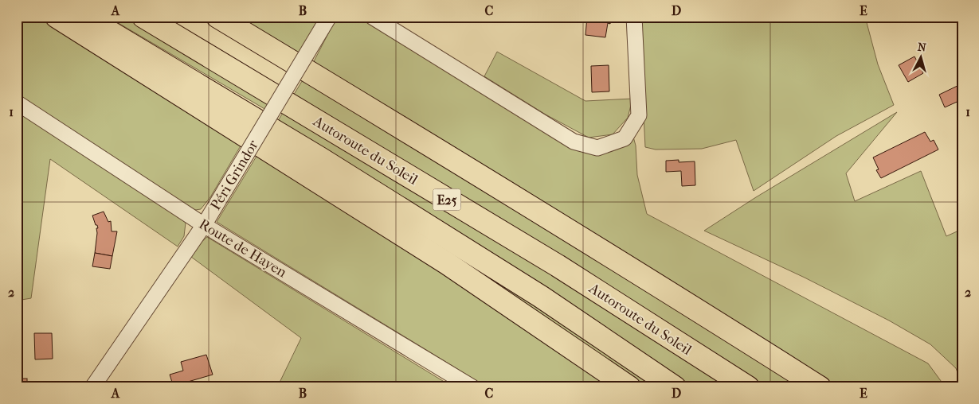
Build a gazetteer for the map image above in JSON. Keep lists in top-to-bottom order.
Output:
{
  "streets": {
    "highway": ["Autoroute du Soleil", "E25"],
    "street": ["Péri Grindor", "Route de Hayen"]
  },
  "crossings": [
    ["Péri Grindor", "Route de Hayen"]
  ],
  "north": "top",
  "grid": {
    "columns": [
      "A",
      "B",
      "C",
      "D",
      "E"
    ],
    "rows": ["1", "2"]
  }
}
